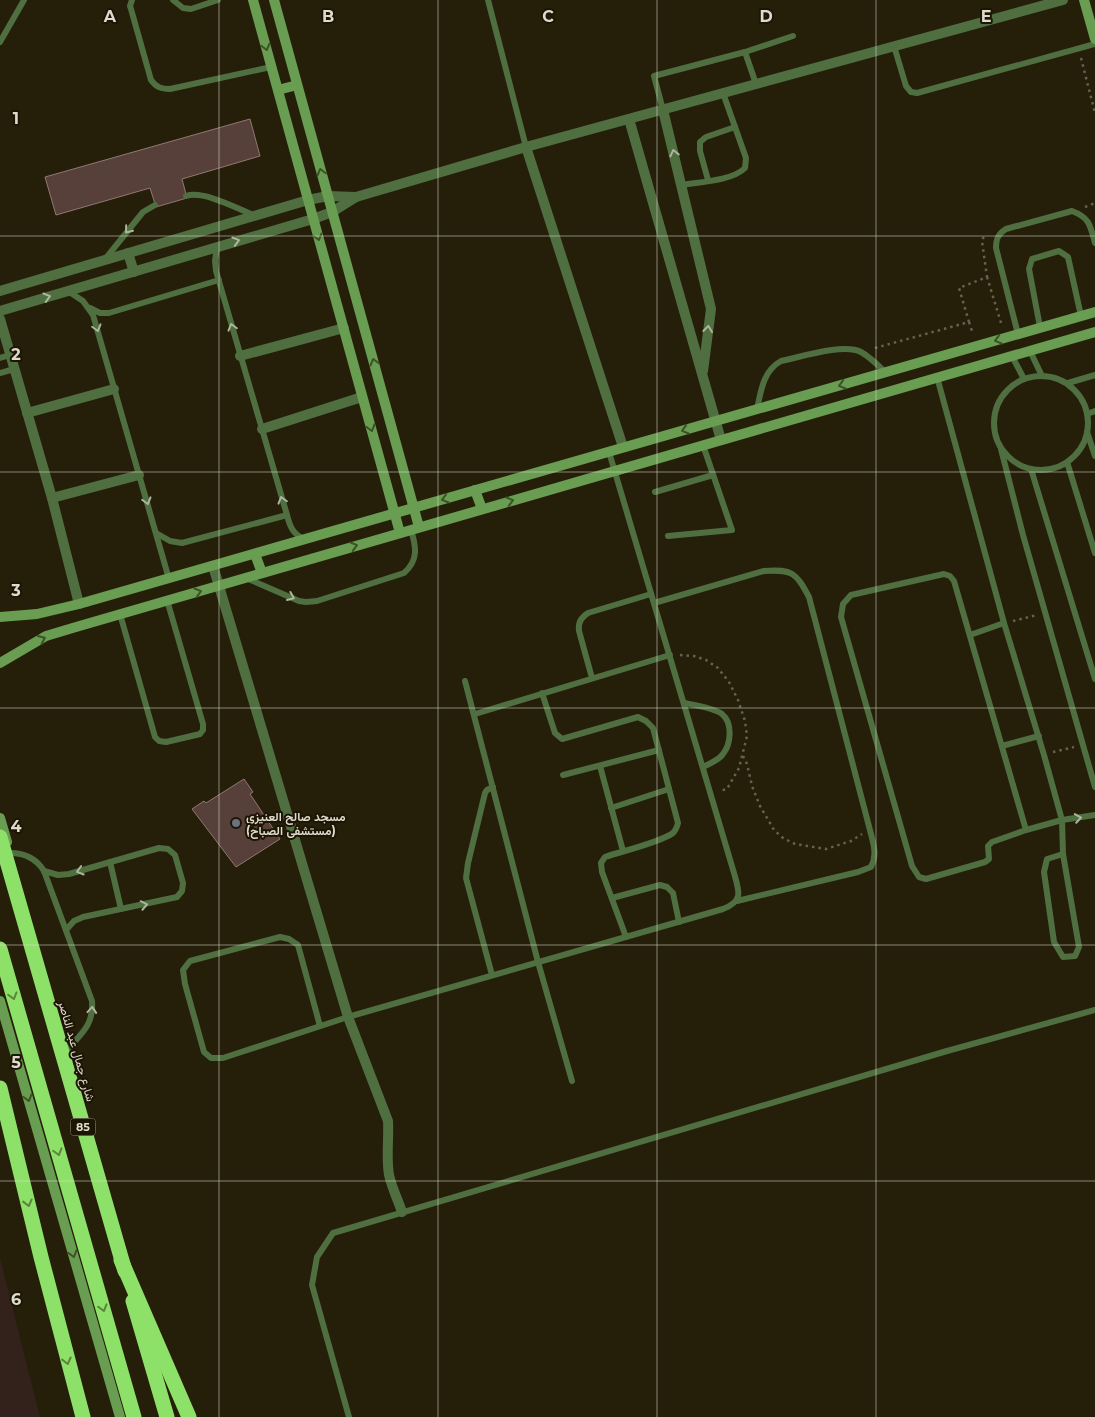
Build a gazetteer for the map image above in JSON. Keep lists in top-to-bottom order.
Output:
{
  "streets": {
    "highway": ["شارع جمال عبد الناصر", "85"]
  },
  "places": ["مسجد صالح العنيزي (مستشفى الصباح)"],
  "grid": {
    "columns": [
      "A",
      "B",
      "C",
      "D",
      "E"
    ],
    "rows": [
      "1",
      "2",
      "3",
      "4",
      "5",
      "6"
    ]
  }
}
